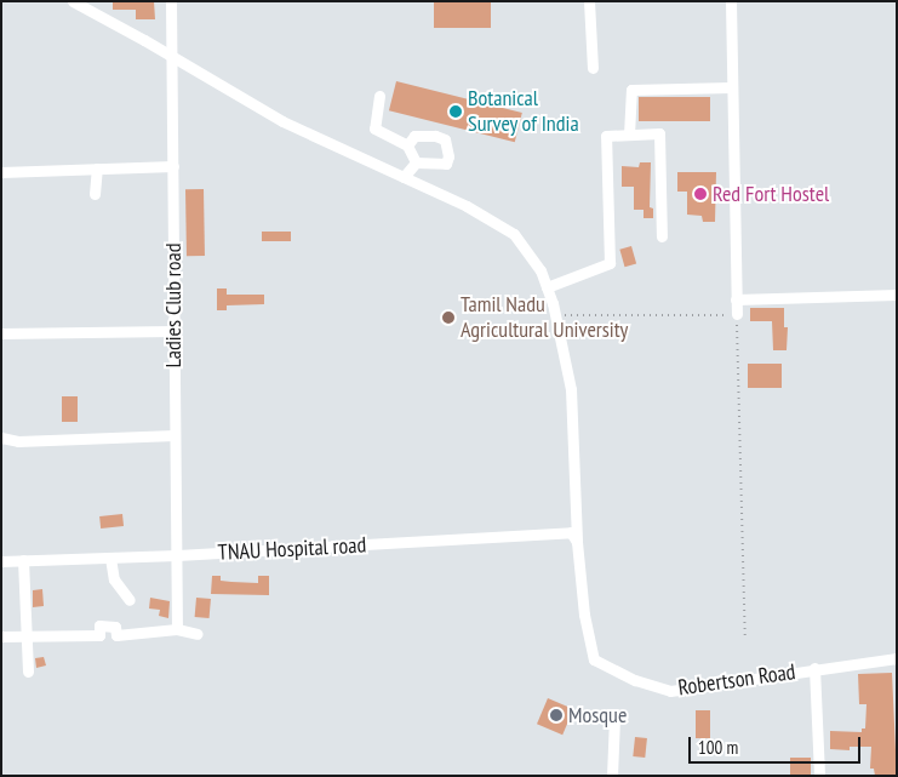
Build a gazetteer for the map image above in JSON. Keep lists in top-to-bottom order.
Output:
{
  "streets": {
    "street": ["Ladies Club road", "TNAU Hospital road", "Robertson Road"]
  },
  "crossings": [
    ["Ladies Club road", "TNAU Hospital road"],
    ["TNAU Hospital road", "Robertson Road"]
  ],
  "places": [
    "Botanical Survey of India",
    "Red Fort Hostel",
    "Tamil Nadu Agricultural University",
    "Mosque"
  ],
  "scale_bar": "100 m"
}
